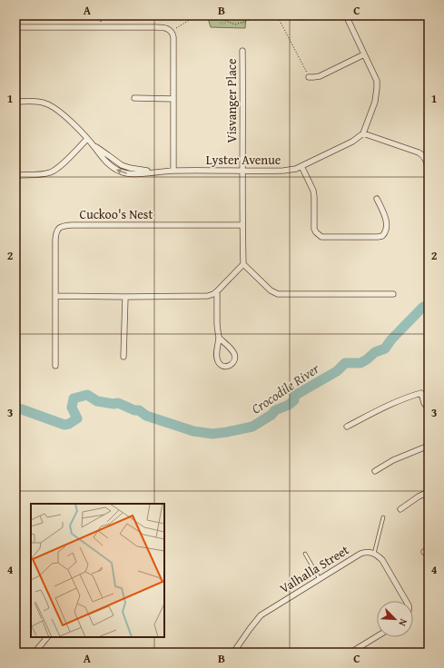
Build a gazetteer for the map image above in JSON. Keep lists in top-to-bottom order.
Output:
{
  "streets": {
    "street": [
      "Visvanger Place",
      "Lyster Avenue",
      "Cuckoo's Nest",
      "Valhalla Street"
    ]
  },
  "crossings": [
    ["Visvanger Place", "Lyster Avenue"]
  ],
  "water": ["Crocodile River"],
  "north": "bottom right",
  "grid": {
    "columns": ["A", "B", "C"],
    "rows": [
      "1",
      "2",
      "3",
      "4"
    ]
  }
}
